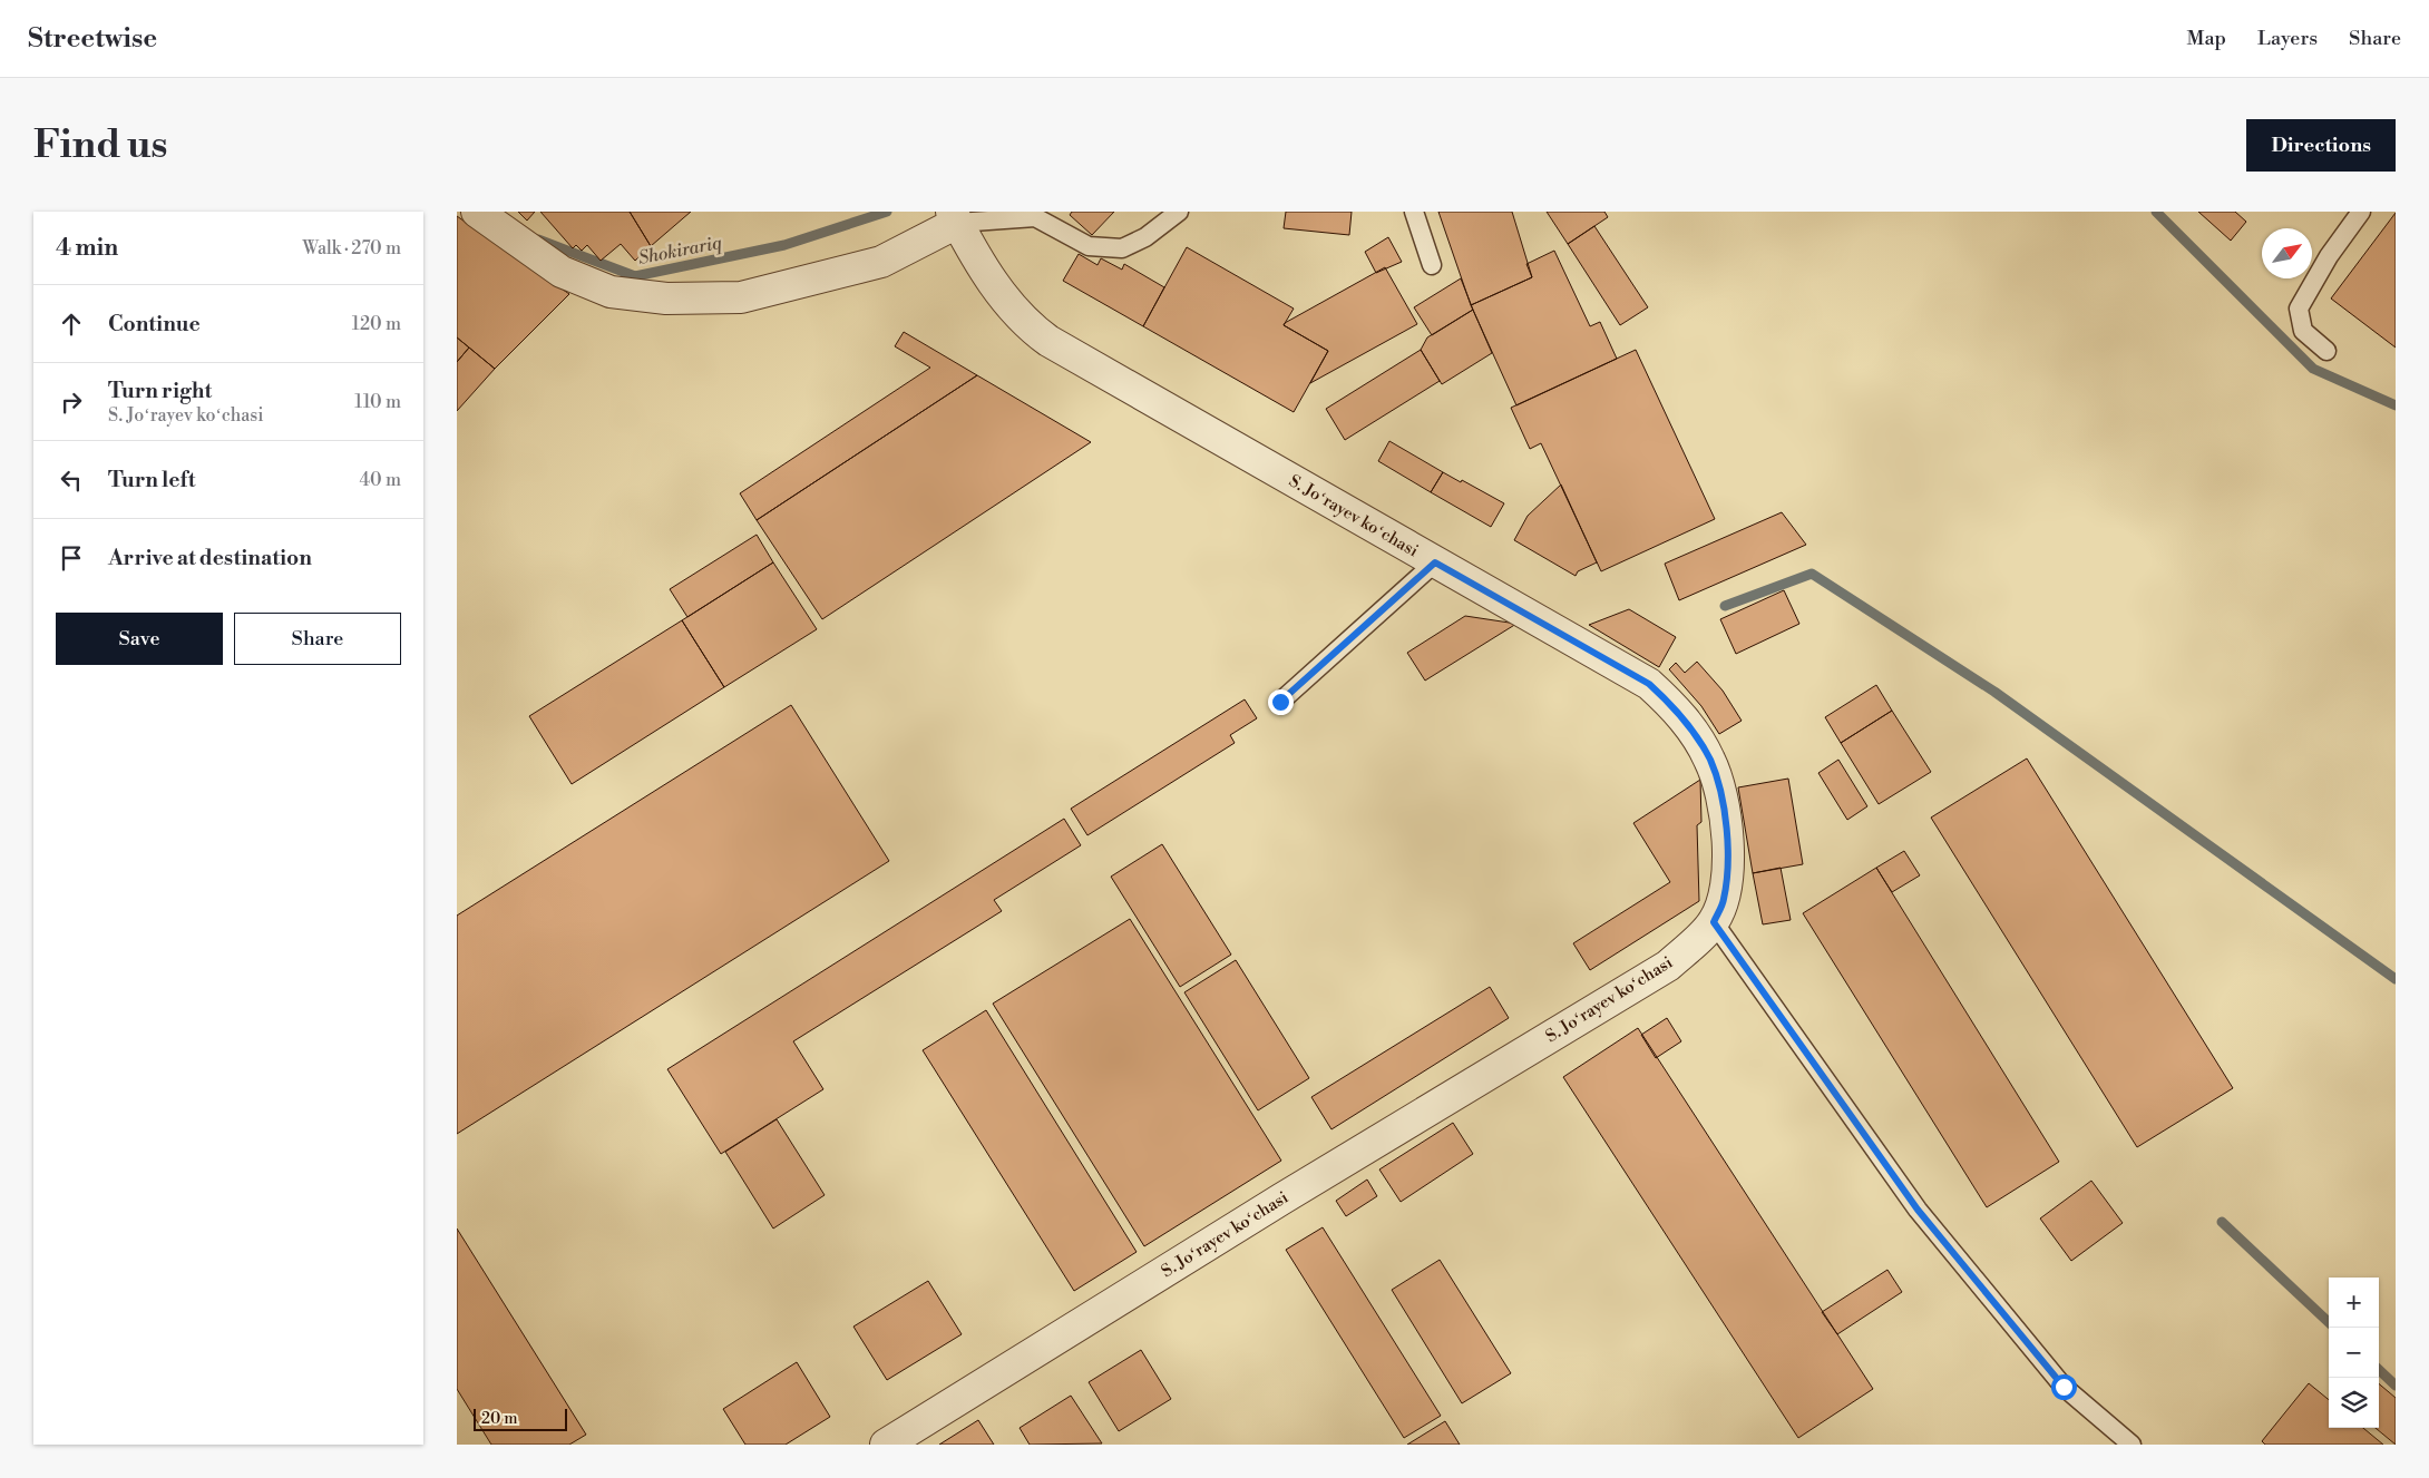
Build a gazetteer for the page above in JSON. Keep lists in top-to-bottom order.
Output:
{
  "streets": {
    "street": ["S. Joʻrayev koʻchasi"]
  },
  "water": ["Shokirariq"],
  "scale_bar": "20 m",
  "north": "top right",
  "page": {
    "header": "Streetwise",
    "nav": ["Map", "Layers", "Share"],
    "buttons": [
      "Directions",
      ["Save", "Share"]
    ],
    "title": "Find us",
    "heading": ["4 min", "Walk · 270 m"],
    "list": [
      ["Continue", "120 m"],
      ["Turn right", "S. Joʻrayev koʻchasi", "110 m"],
      ["Turn left", "40 m"],
      "Arrive at destination"
    ],
    "map_buttons": ["+", "−"],
    "scale": "20 m"
  }
}
